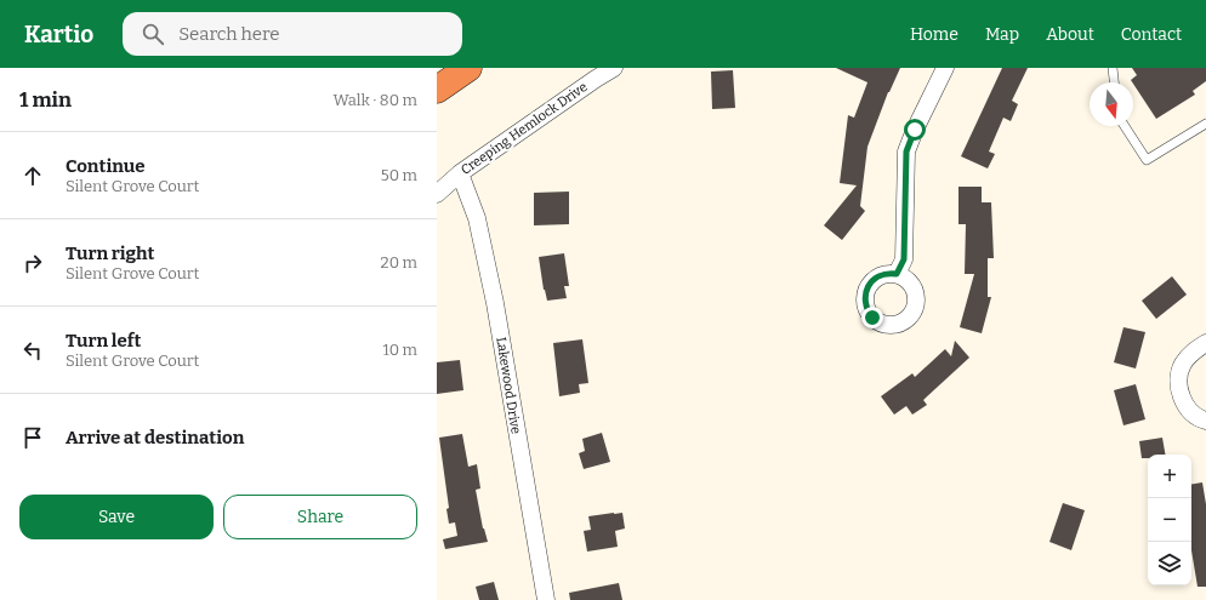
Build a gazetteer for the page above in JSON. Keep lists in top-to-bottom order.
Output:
{
  "streets": {
    "street": ["Creeping Hemlock Drive", "Lakewood Drive"]
  },
  "crossings": [
    ["Creeping Hemlock Drive", "Lakewood Drive"]
  ],
  "north": "bottom",
  "page": {
    "header": "Kartio",
    "search": "Search here",
    "nav": [
      "Home",
      "Map",
      "About",
      "Contact"
    ],
    "heading": ["1 min", "Walk · 80 m"],
    "list": [
      ["Continue", "Silent Grove Court", "50 m"],
      ["Turn right", "Silent Grove Court", "20 m"],
      ["Turn left", "Silent Grove Court", "10 m"],
      "Arrive at destination"
    ],
    "map_buttons": ["+", "−"],
    "buttons": ["Save", "Share"]
  }
}
